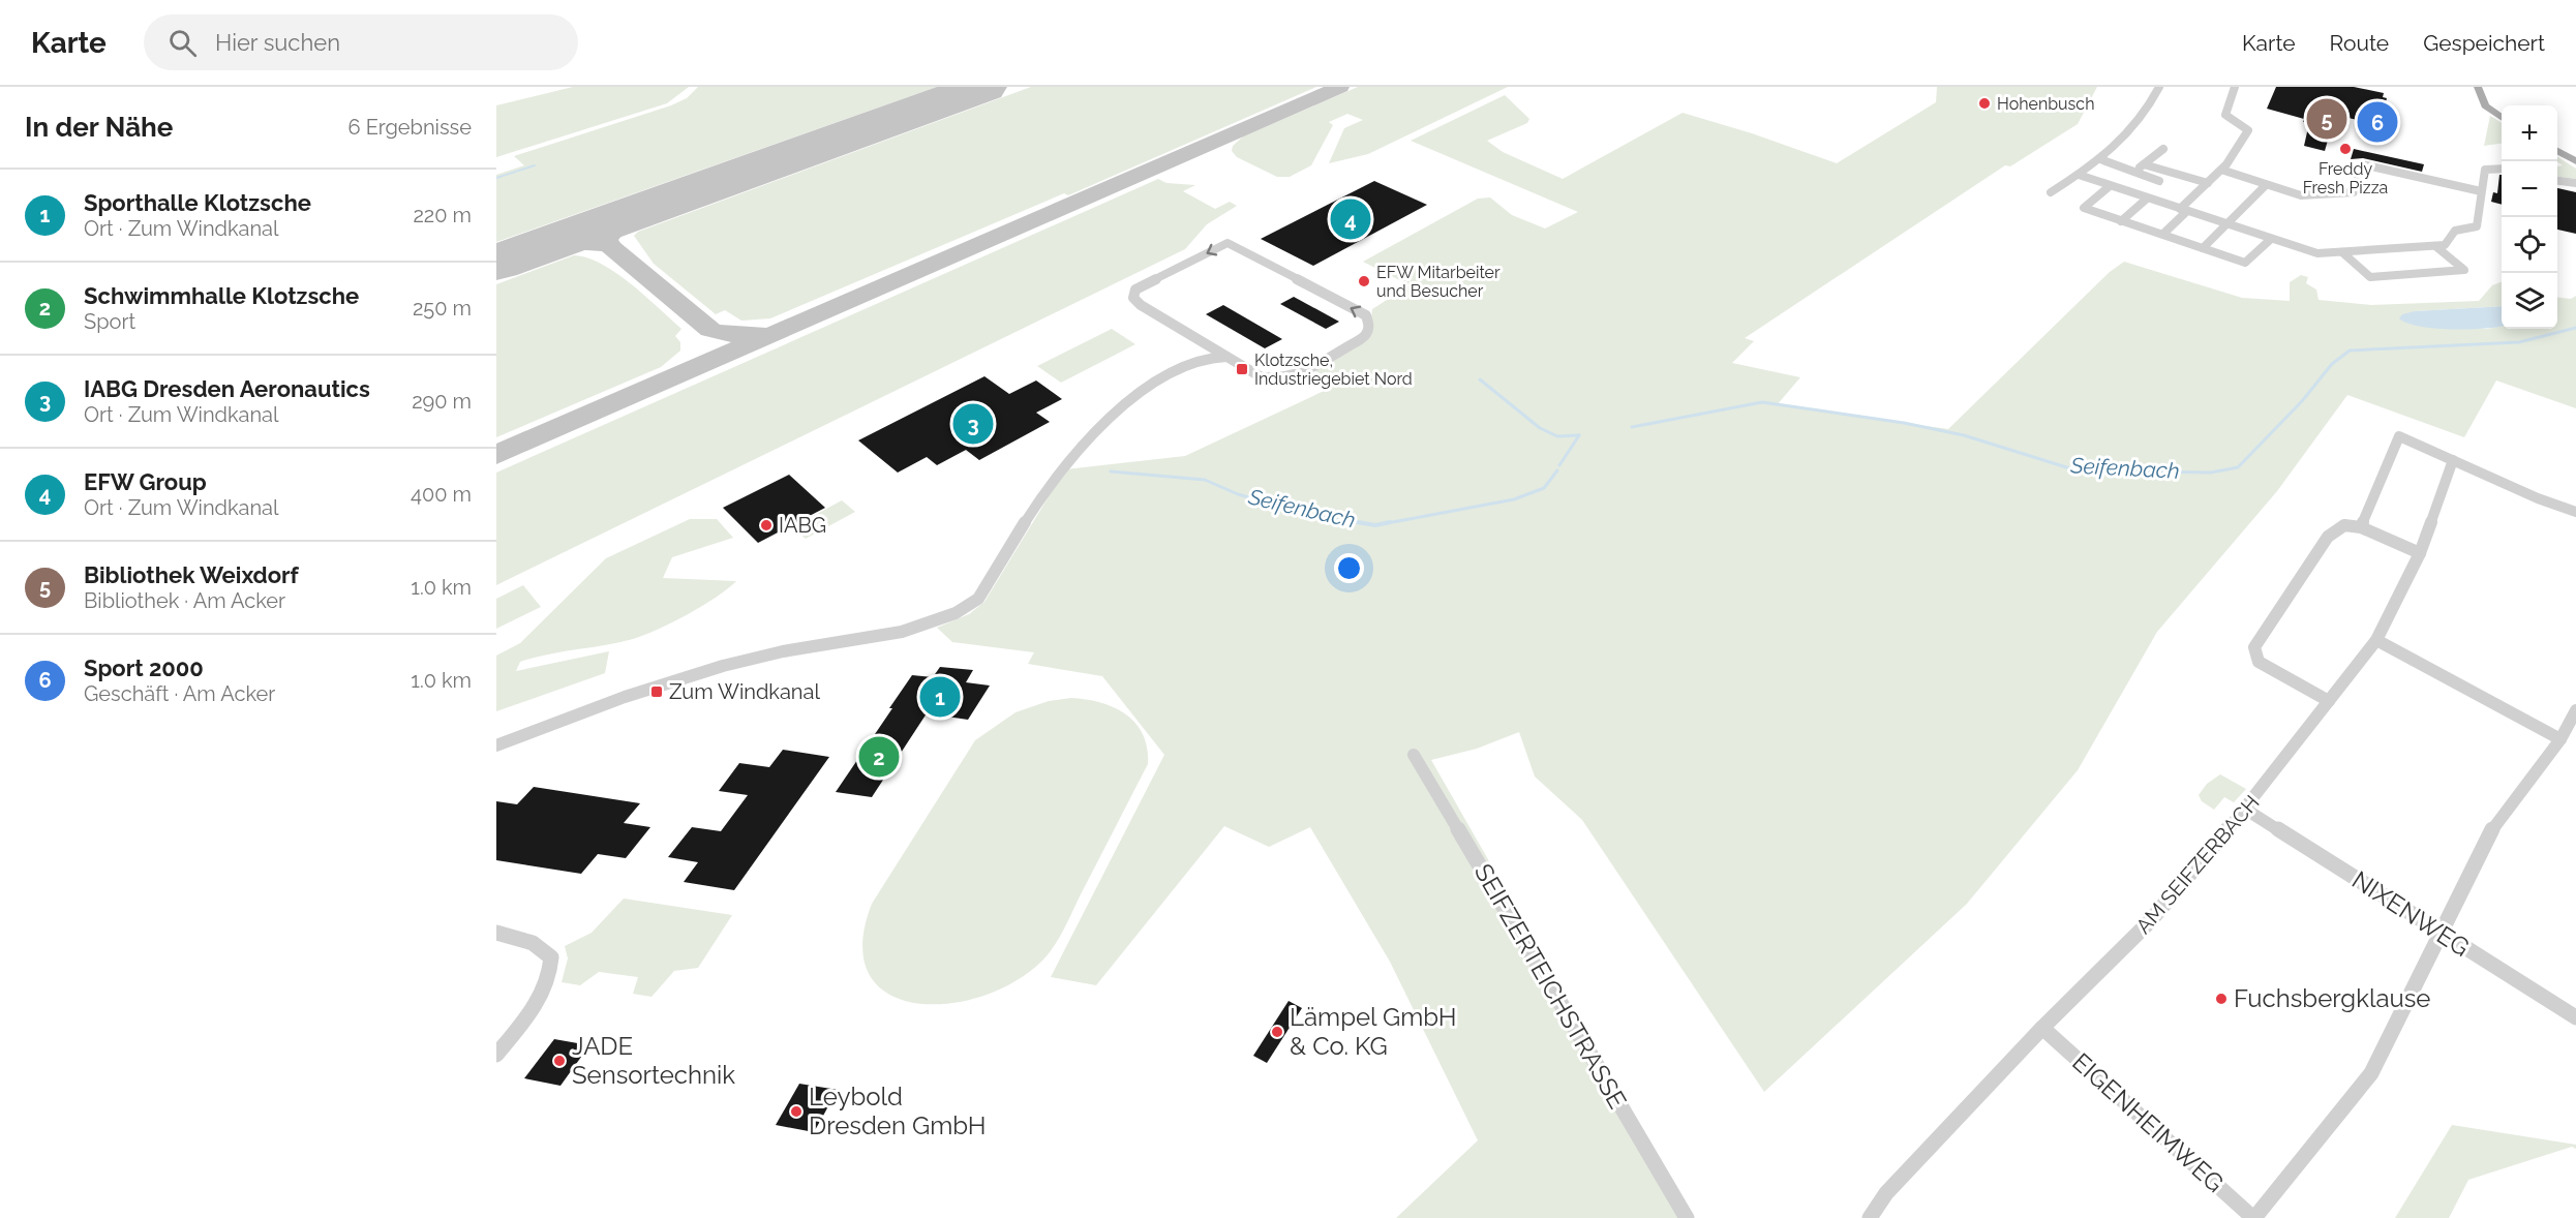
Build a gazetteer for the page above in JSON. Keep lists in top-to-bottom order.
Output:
{
  "streets": {
    "street": [
      "AM SEIFZERBACH",
      "NIXENWEG",
      "SEIFZERTEICHSTRASSE",
      "EIGENHEIMWEG"
    ]
  },
  "crossings": [
    ["AM SEIFZERBACH", "NIXENWEG"],
    ["AM SEIFZERBACH", "EIGENHEIMWEG"]
  ],
  "water": ["Seifenbach"],
  "places": {
    "other": [
      "Hohenbusch",
      "Freddy Fresh Pizza",
      "EFW Mitarbeiter und Besucher",
      "IABG",
      "Fuchsbergklause",
      "Lämpel GmbH & Co. KG",
      "JADE Sensortechnik",
      "Leybold Dresden GmbH"
    ],
    "transit": ["Klotzsche, Industriegebiet Nord", "Zum Windkanal"]
  },
  "page": {
    "header": "Karte",
    "search": "Hier suchen",
    "nav": ["Karte", "Route", "Gespeichert"],
    "heading": ["In der Nähe", "6 Ergebnisse"],
    "pins": [
      "5",
      "6",
      "4",
      "3",
      "1",
      "2"
    ],
    "map_buttons": ["+", "−"],
    "list": [
      {
        "mark": "1",
        "name": "Sporthalle Klotzsche",
        "note": "Ort · Zum Windkanal",
        "value": "220 m"
      },
      {
        "mark": "2",
        "name": "Schwimmhalle Klotzsche",
        "note": "Sport",
        "value": "250 m"
      },
      {
        "mark": "3",
        "name": "IABG Dresden Aeronautics",
        "note": "Ort · Zum Windkanal",
        "value": "290 m"
      },
      {
        "mark": "4",
        "name": "EFW Group",
        "note": "Ort · Zum Windkanal",
        "value": "400 m"
      },
      {
        "mark": "5",
        "name": "Bibliothek Weixdorf",
        "note": "Bibliothek · Am Acker",
        "value": "1.0 km"
      },
      {
        "mark": "6",
        "name": "Sport 2000",
        "note": "Geschäft · Am Acker",
        "value": "1.0 km"
      }
    ]
  }
}
